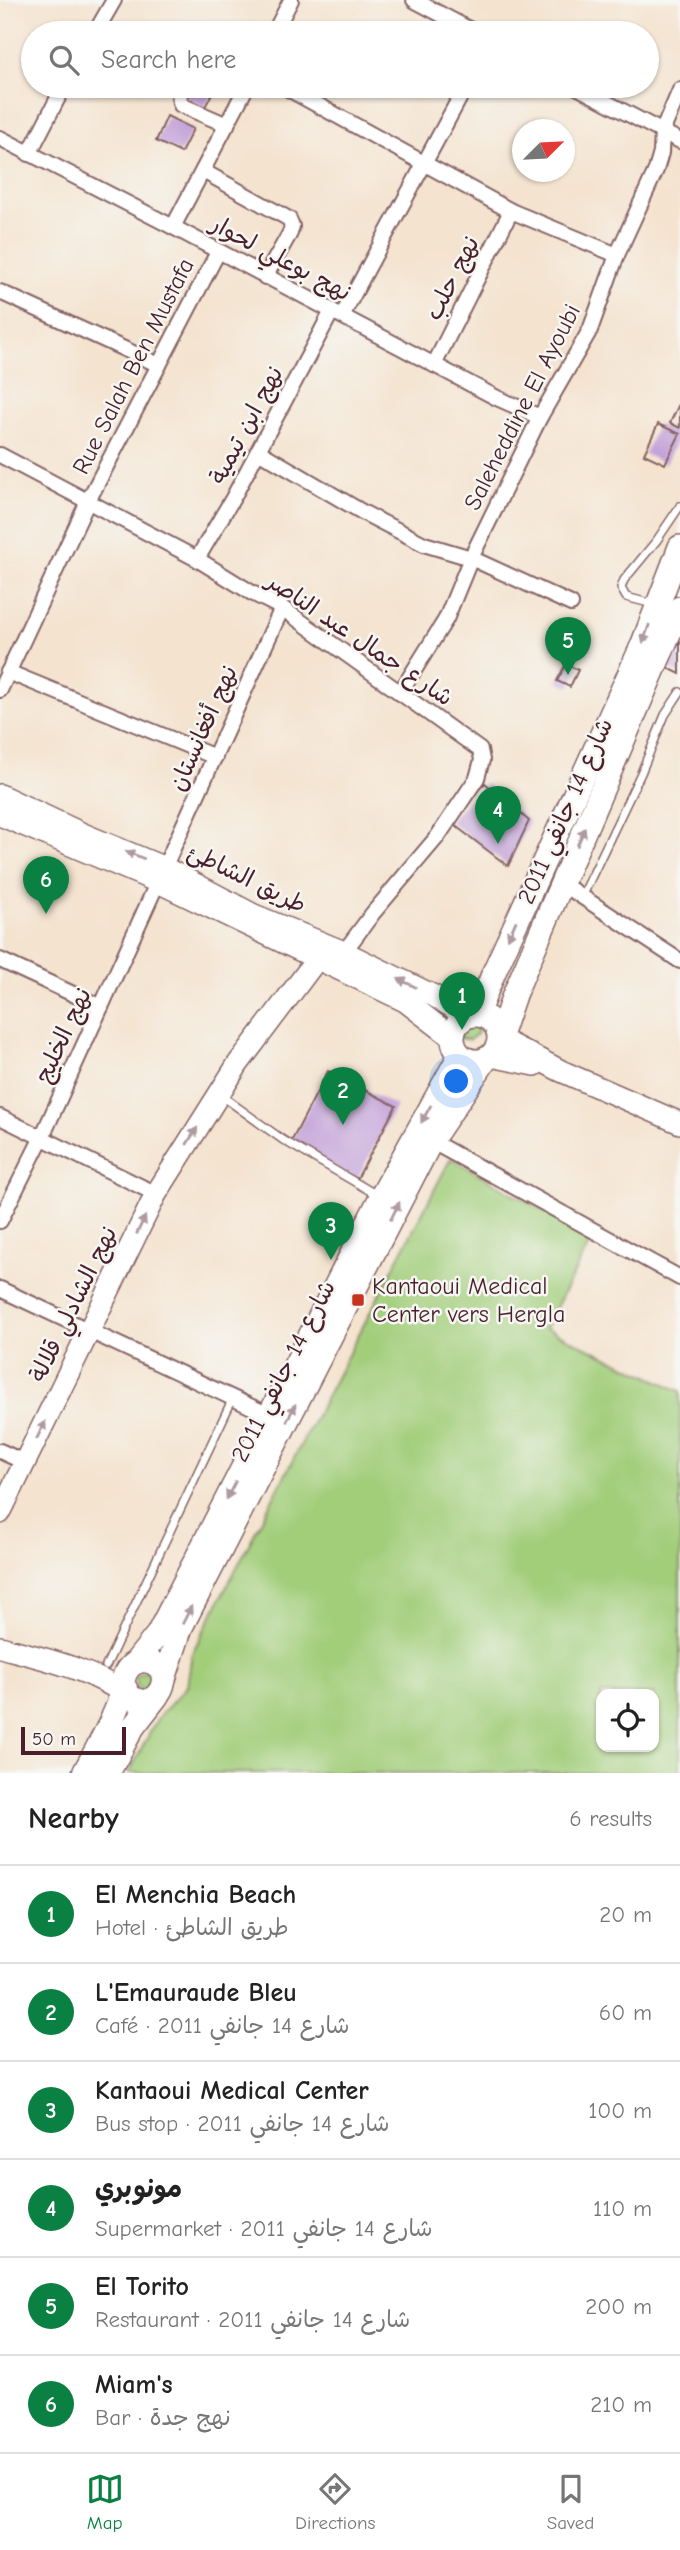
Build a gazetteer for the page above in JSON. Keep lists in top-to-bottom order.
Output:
{
  "streets": {
    "main road": ["شارع 14 جانفي 2011"],
    "street": [
      "نهج بوعلي لحوار",
      "نهج حلب",
      "Rue Salah Ben Mustafa",
      "Saleheddine El Ayoubi",
      "نهج ابن تيمية",
      "شارع جمال عبد الناصر",
      "نهج أفغانستان",
      "طريق الشاطئ",
      "نهج الخليج",
      "نهج الشادلي قلالة"
    ]
  },
  "crossings": [
    ["نهج بوعلي لحوار", "نهج حلب"],
    ["نهج بوعلي لحوار", "Rue Salah Ben Mustafa"],
    ["نهج بوعلي لحوار", "Saleheddine El Ayoubi"],
    ["نهج بوعلي لحوار", "نهج ابن تيمية"],
    ["Rue Salah Ben Mustafa", "شارع جمال عبد الناصر"],
    ["Saleheddine El Ayoubi", "شارع جمال عبد الناصر"],
    ["نهج ابن تيمية", "شارع جمال عبد الناصر"],
    ["شارع جمال عبد الناصر", "نهج أفغانستان"],
    ["شارع جمال عبد الناصر", "طريق الشاطئ"],
    ["نهج أفغانستان", "طريق الشاطئ"],
    ["نهج أفغانستان", "نهج الخليج"],
    ["شارع 14 جانفي 2011", "طريق الشاطئ"],
    ["طريق الشاطئ", "نهج الخليج"],
    ["طريق الشاطئ", "نهج الشادلي قلالة"]
  ],
  "one_way": ["نهج الشادلي قلالة"],
  "places": {
    "transit": ["Kantaoui Medical Center vers Hergla"]
  },
  "scale_bar": "50 m",
  "north": "top right",
  "page": {
    "search": "Search here",
    "pins": [
      "5",
      "4",
      "6",
      "1",
      "2",
      "3"
    ],
    "scale": "50 m",
    "heading": ["Nearby", "6 results"],
    "list": [
      {
        "mark": "1",
        "name": "El Menchia Beach",
        "note": "Hotel · طريق الشاطئ",
        "value": "20 m"
      },
      {
        "mark": "2",
        "name": "L'Emauraude Bleu",
        "note": "Café · شارع 14 جانفي 2011",
        "value": "60 m"
      },
      {
        "mark": "3",
        "name": "Kantaoui Medical Center",
        "note": "Bus stop · شارع 14 جانفي 2011",
        "value": "100 m"
      },
      {
        "mark": "4",
        "name": "مونوبري",
        "note": "Supermarket · شارع 14 جانفي 2011",
        "value": "110 m"
      },
      {
        "mark": "5",
        "name": "El Torito",
        "note": "Restaurant · شارع 14 جانفي 2011",
        "value": "200 m"
      },
      {
        "mark": "6",
        "name": "Miam's",
        "note": "Bar · نهج جدة",
        "value": "210 m"
      }
    ],
    "nav": ["Map", "Directions", "Saved"]
  }
}
